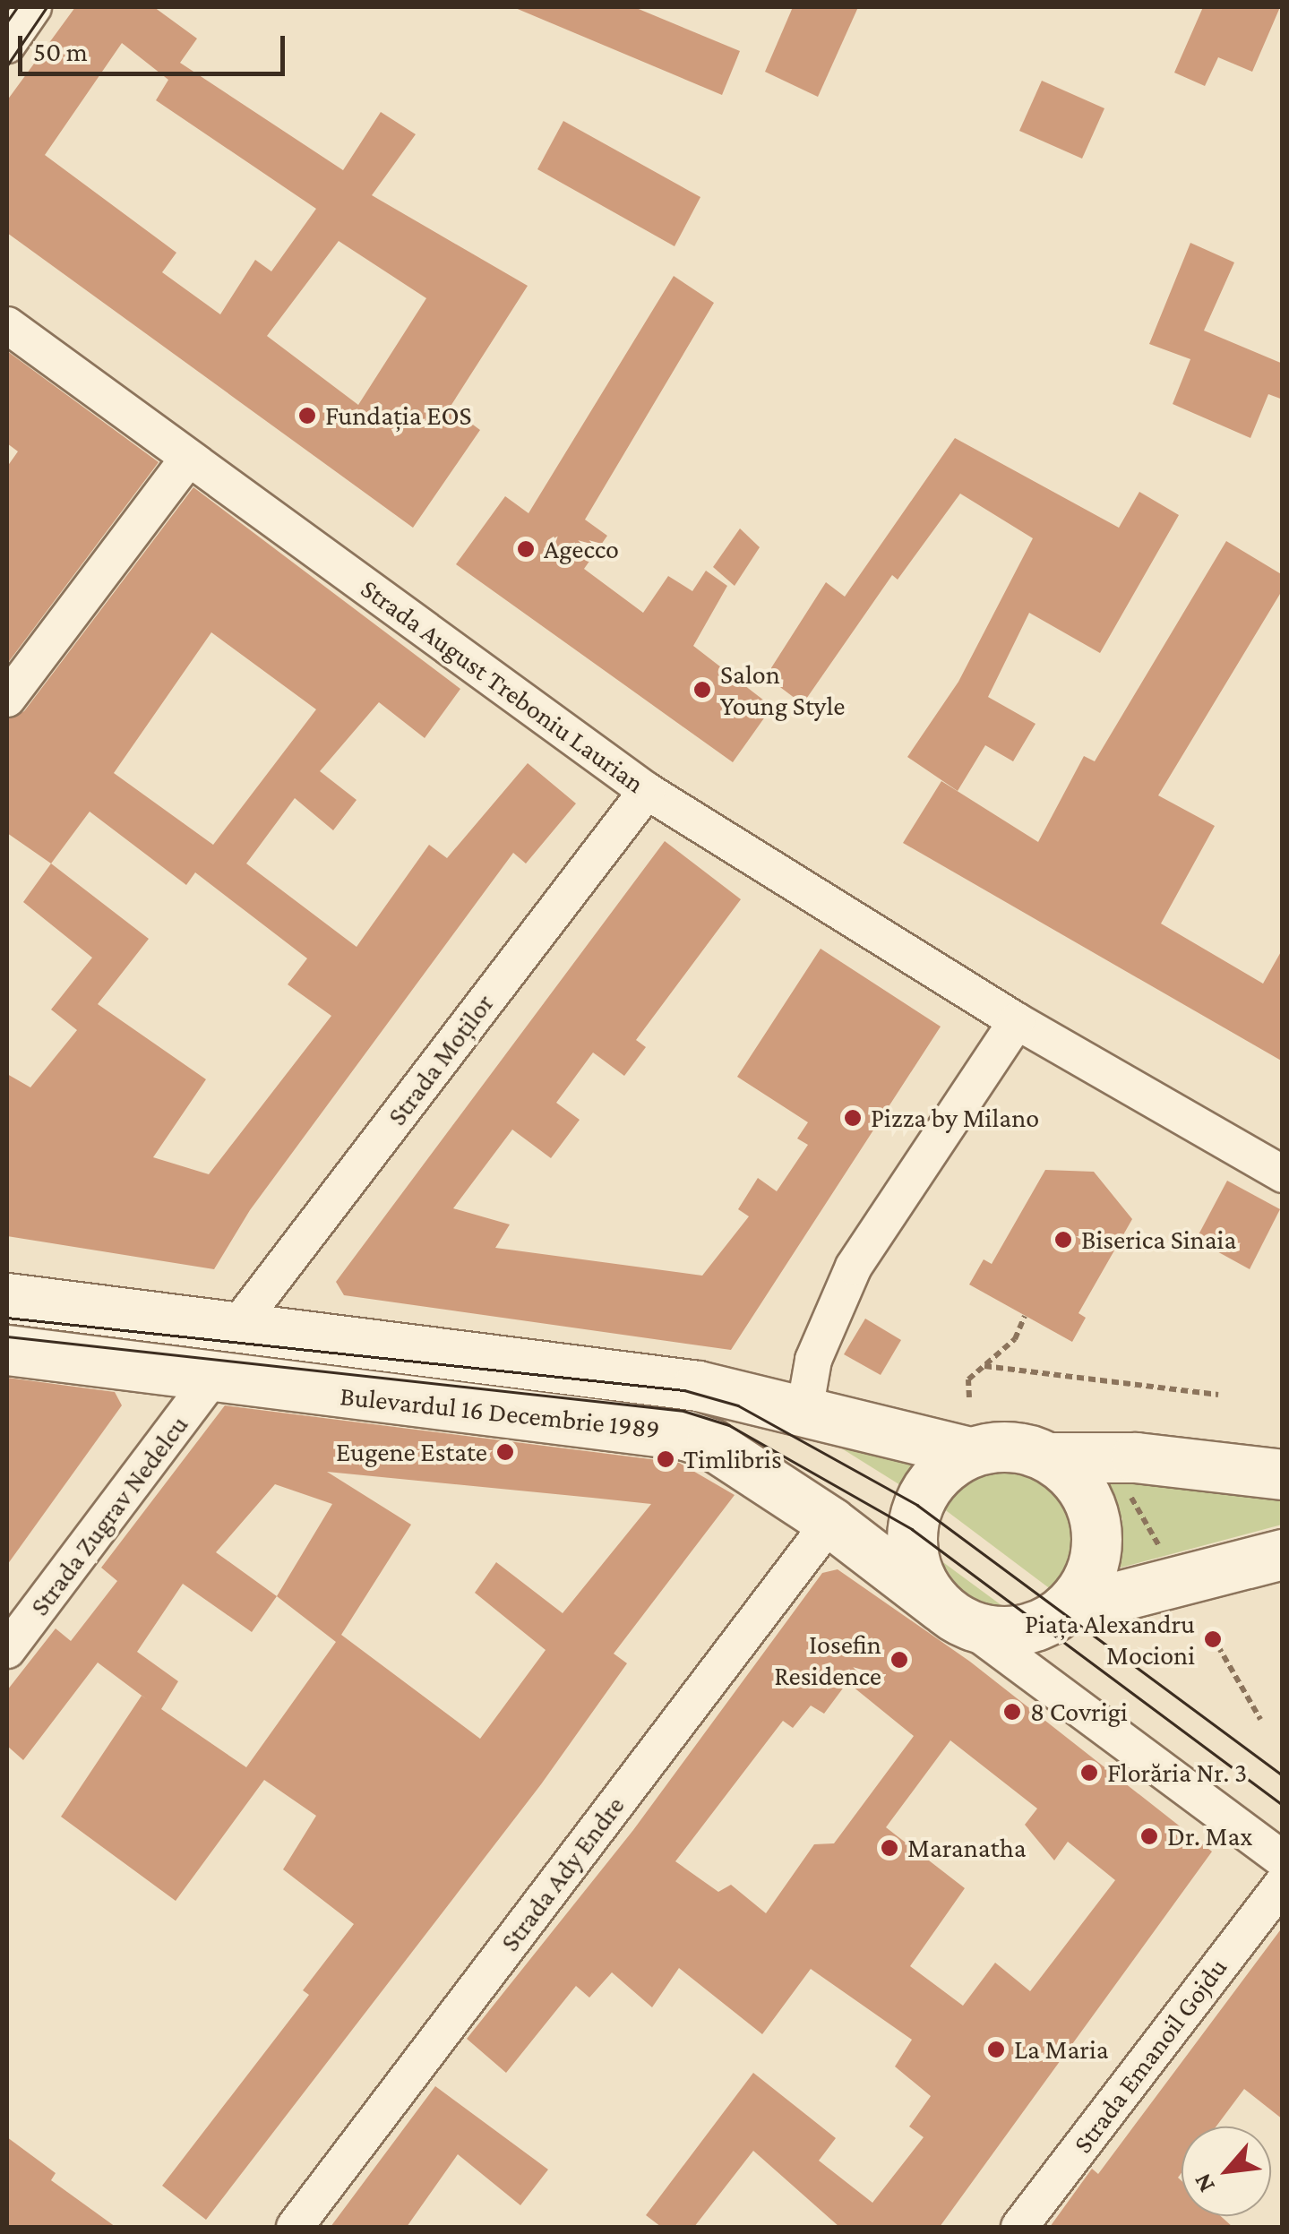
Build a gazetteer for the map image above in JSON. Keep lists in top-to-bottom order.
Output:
{
  "streets": {
    "main road": ["Bulevardul 16 Decembrie 1989"],
    "street": [
      "Strada August Treboniu Laurian",
      "Strada Moților",
      "Strada Zugrav Nedelcu",
      "Strada Ady Endre",
      "Strada Emanoil Gojdu"
    ]
  },
  "crossings": [
    ["Strada August Treboniu Laurian", "Strada Moților"],
    ["Strada Moților", "Bulevardul 16 Decembrie 1989"],
    ["Bulevardul 16 Decembrie 1989", "Strada Zugrav Nedelcu"],
    ["Bulevardul 16 Decembrie 1989", "Strada Ady Endre"]
  ],
  "places": [
    "Fundația EOS",
    "Agecco",
    "Salon Young Style",
    "Pizza by Milano",
    "Biserica Sinaia",
    "Eugene Estate",
    "Timlibris",
    "Piața Alexandru Mocioni",
    "Iosefin Residence",
    "8 Covrigi",
    "Florăria Nr. 3",
    "Dr. Max",
    "Maranatha",
    "La Maria"
  ],
  "scale_bar": "50 m",
  "north": "bottom left"
}
